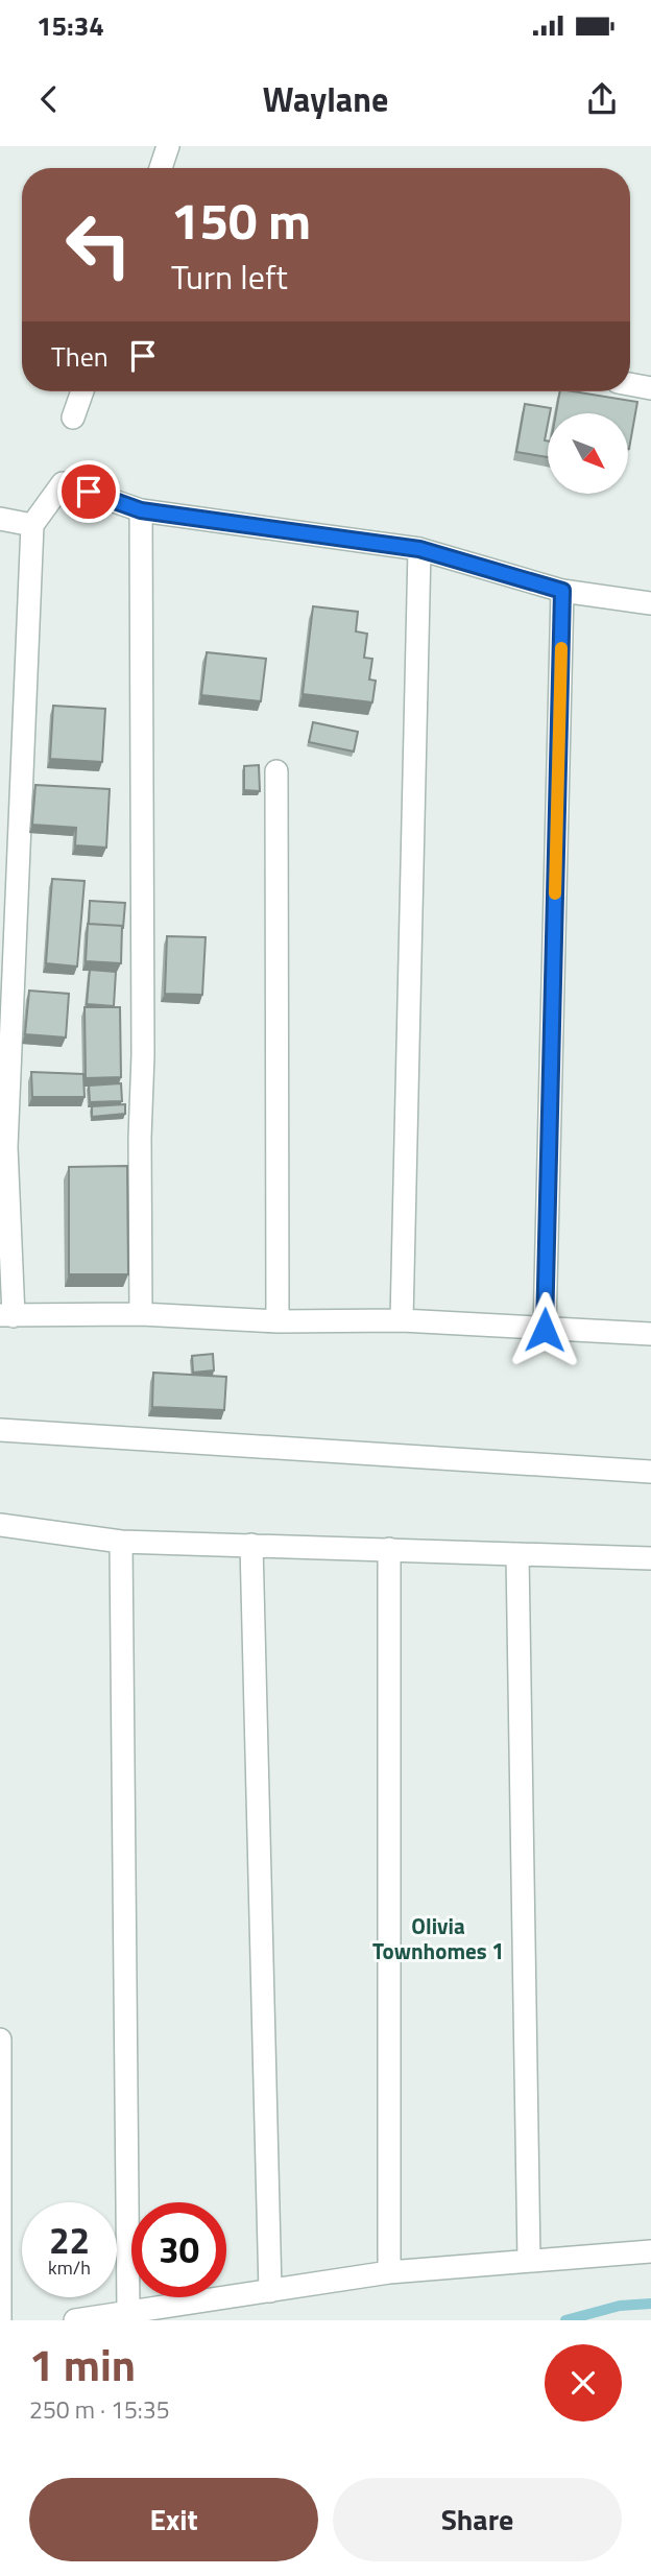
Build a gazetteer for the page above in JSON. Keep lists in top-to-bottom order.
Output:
{
  "districts": ["Olivia Townhomes 1"],
  "north": "bottom right",
  "page": {
    "status": "15:34",
    "header": "Waylane",
    "turn": ["150 m", "Turn left"],
    "then": "Then",
    "speed": "22 km/h",
    "limit": "30",
    "heading": ["1 min", "250 m · 15:35"],
    "buttons": ["Exit", "Share"]
  }
}
